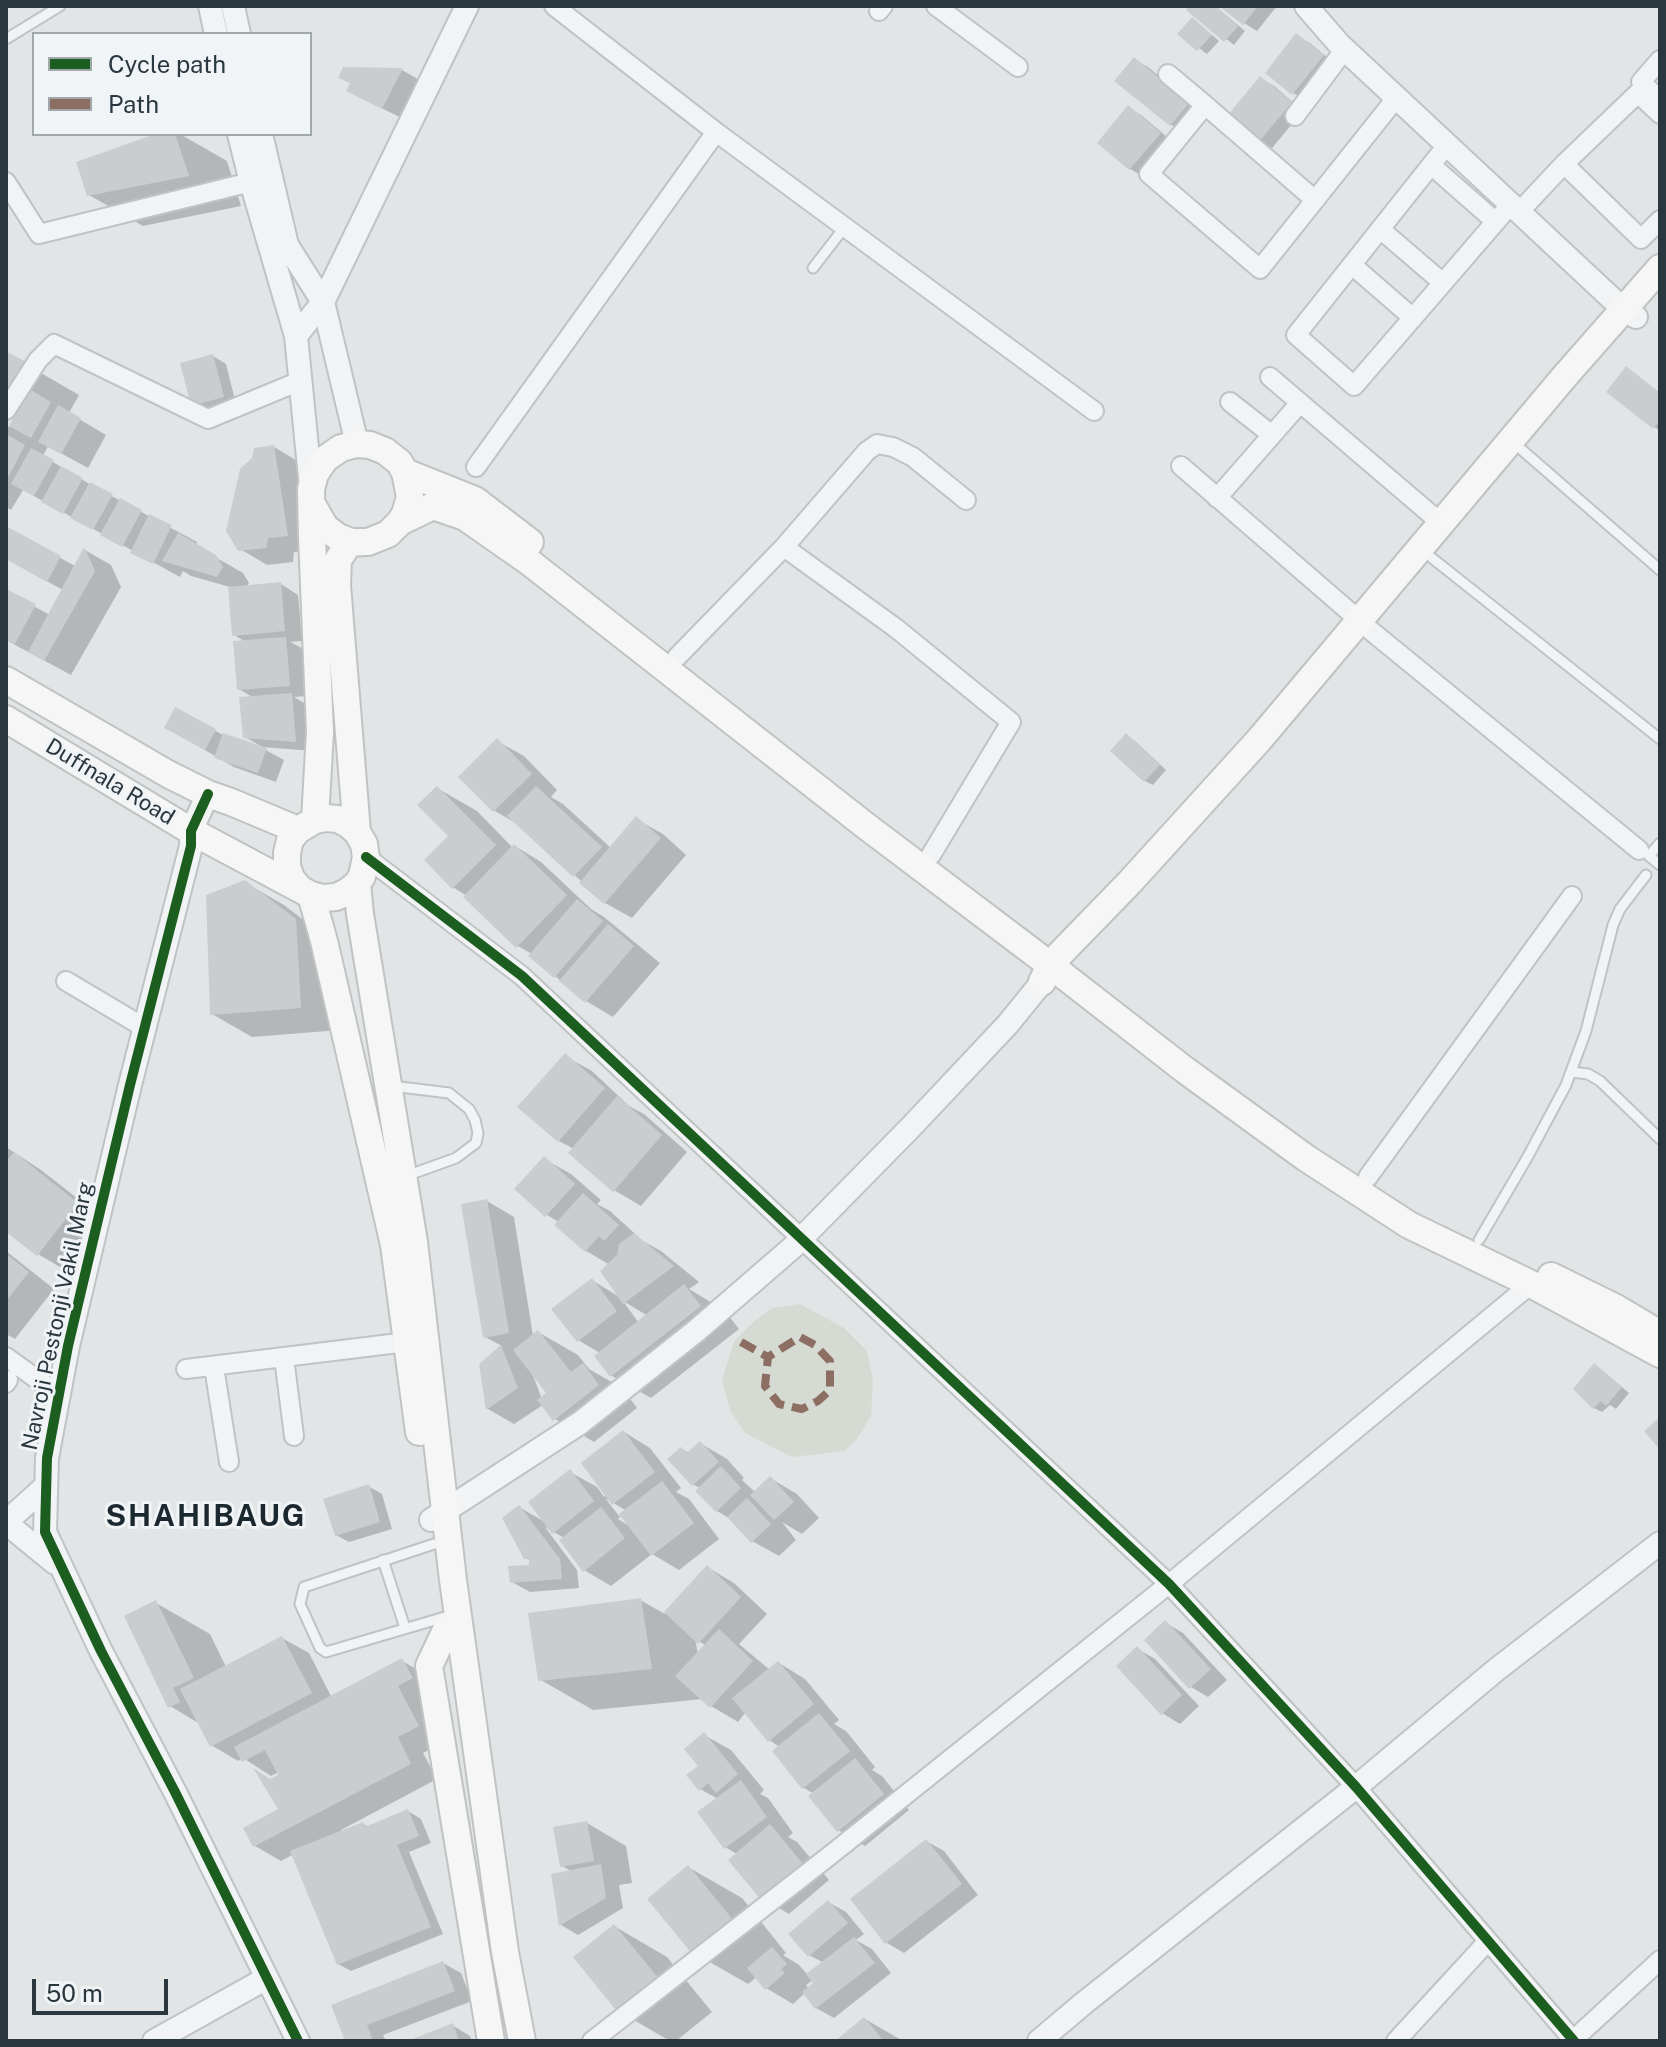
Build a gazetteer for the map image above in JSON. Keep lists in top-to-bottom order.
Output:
{
  "streets": {
    "main road": ["Duffnala Road"],
    "street": ["Navroji Pestonji Vakil Marg"]
  },
  "crossings": [
    ["Duffnala Road", "Navroji Pestonji Vakil Marg"]
  ],
  "districts": ["SHAHIBAUG"],
  "legend": ["Cycle path", "Path"],
  "scale_bar": "50 m"
}
